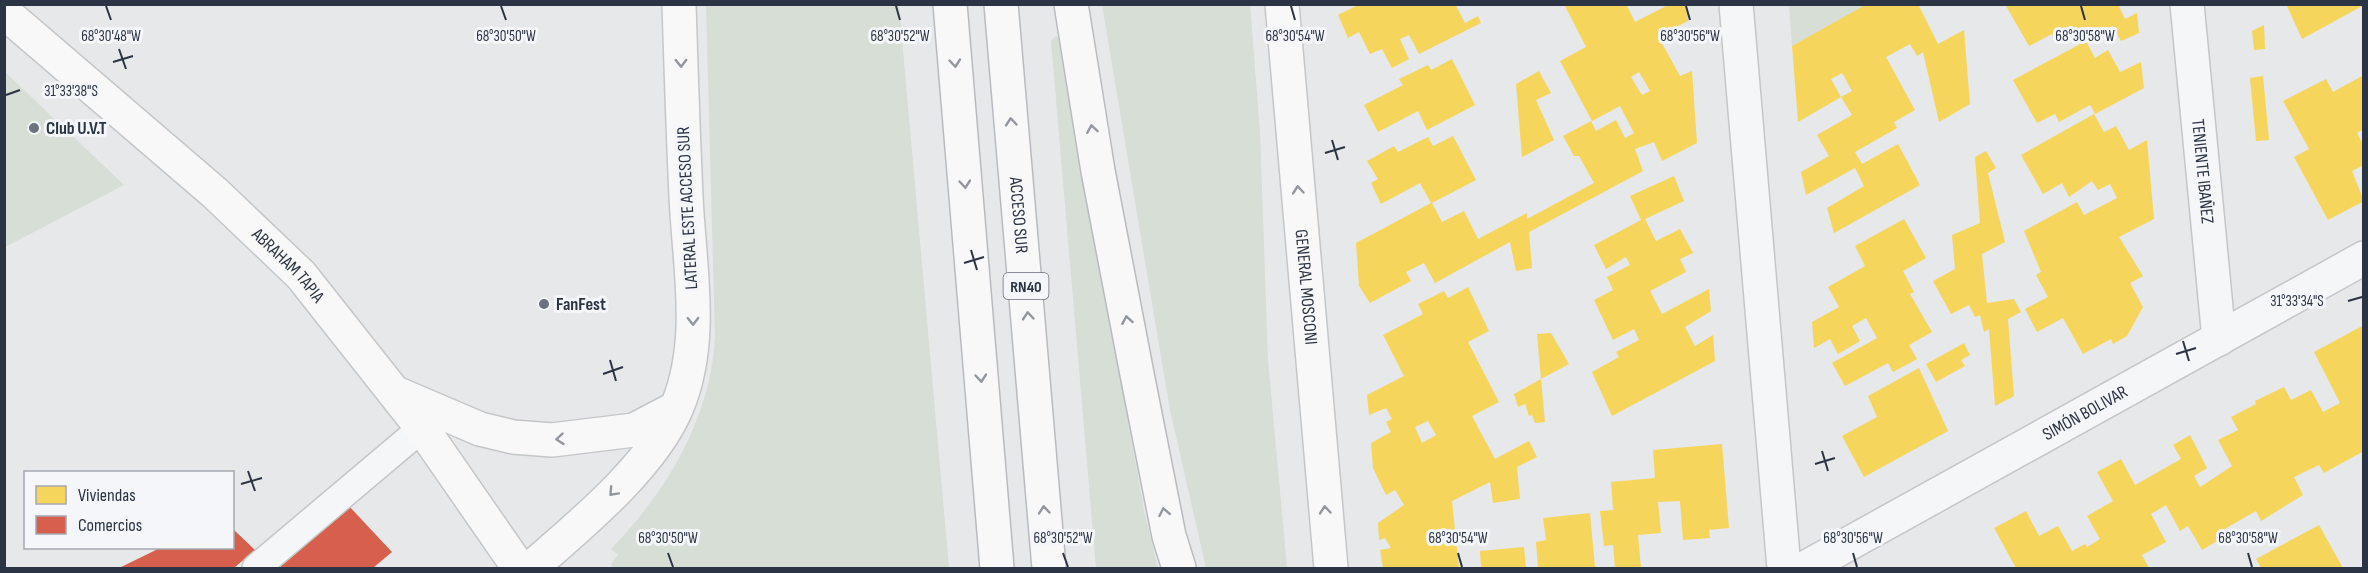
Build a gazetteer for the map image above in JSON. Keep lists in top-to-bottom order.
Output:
{
  "streets": {
    "main road": [
      "LATERAL ESTE ACCESO SUR",
      "ACCESO SUR",
      "ABRAHAM TAPIA",
      "RN40",
      "GENERAL MOSCONI"
    ],
    "street": ["TENIENTE IBAÑEZ", "SIMÓN BOLIVAR"]
  },
  "crossings": [
    ["TENIENTE IBAÑEZ", "SIMÓN BOLIVAR"]
  ],
  "places": ["Club U.V.T", "FanFest"],
  "legend": ["Viviendas", "Comercios"],
  "coordinates": [
    "68°30'48\"W",
    "68°30'50\"W",
    "68°30'52\"W",
    "68°30'54\"W",
    "68°30'56\"W",
    "68°30'58\"W",
    "31°33'38\"S",
    "31°33'34\"S"
  ]
}
